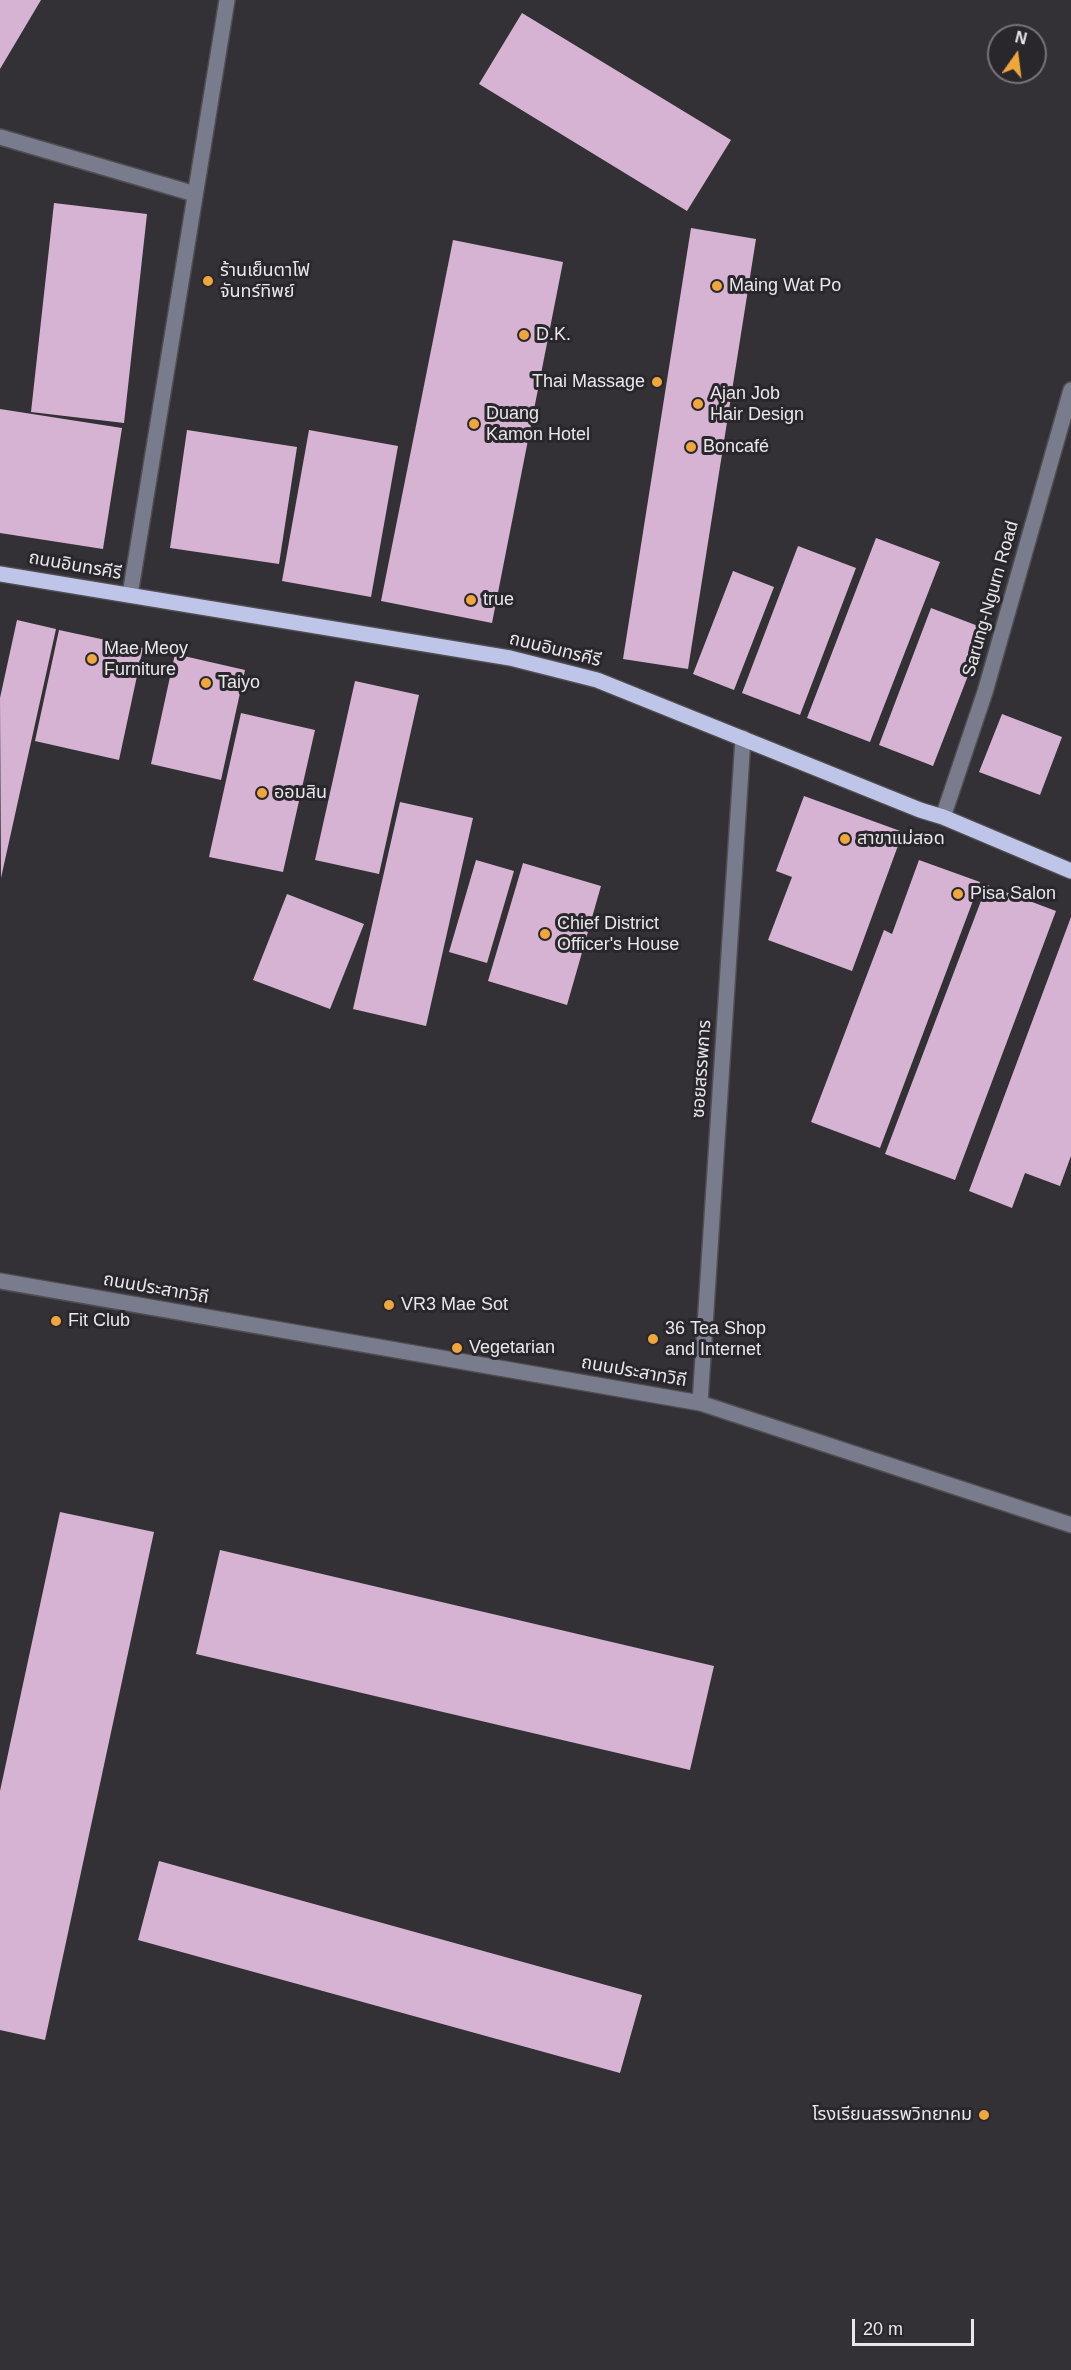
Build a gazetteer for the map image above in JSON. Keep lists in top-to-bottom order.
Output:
{
  "streets": {
    "main road": ["ถนนอินทรคีรี"],
    "street": ["Sarung-Ngurn Road", "ซอยสรรพการ", "ถนนประสาทวิถี"]
  },
  "crossings": [
    ["ถนนอินทรคีรี", "Sarung-Ngurn Road"],
    ["ถนนอินทรคีรี", "ซอยสรรพการ"],
    ["ซอยสรรพการ", "ถนนประสาทวิถี"]
  ],
  "places": [
    "ร้านเย็นตาโฟ จันทร์ทิพย์",
    "Maing Wat Po",
    "D.K.",
    "Thai Massage",
    "Ajan Job Hair Design",
    "Duang Kamon Hotel",
    "Boncafé",
    "true",
    "Mae Meoy Furniture",
    "Taiyo",
    "ออมสิน",
    "สาขาแม่สอด",
    "Pisa Salon",
    "Chief District Officer's House",
    "VR3 Mae Sot",
    "Fit Club",
    "36 Tea Shop and Internet",
    "Vegetarian",
    "โรงเรียนสรรพวิทยาคม"
  ],
  "scale_bar": "20 m",
  "north": "top"
}
